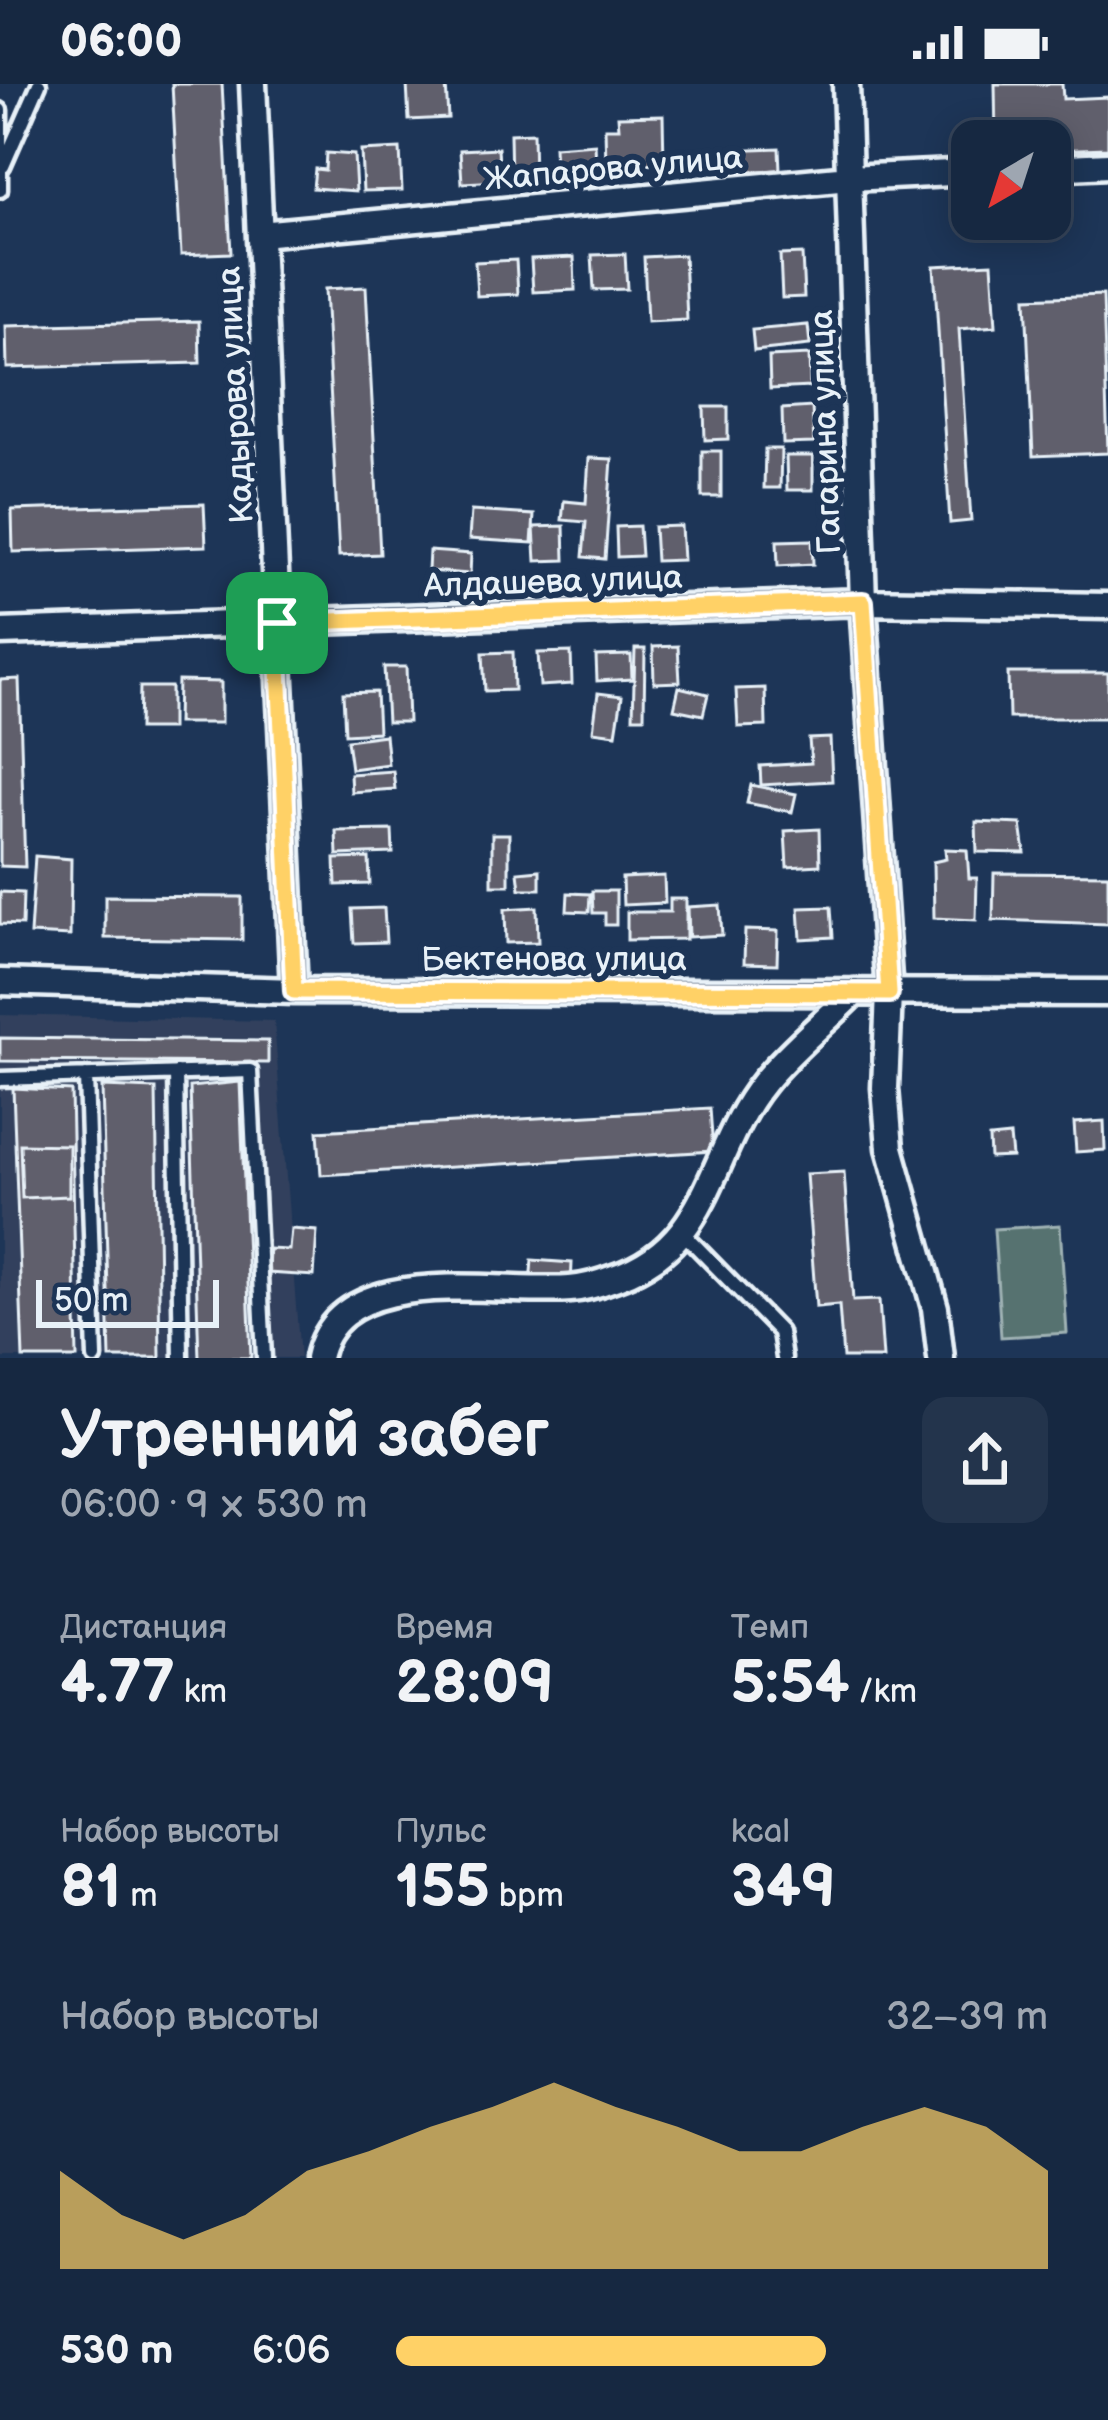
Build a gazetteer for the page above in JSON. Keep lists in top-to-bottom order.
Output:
{
  "streets": {
    "street": [
      "Жапарова улица",
      "Кадырова улица",
      "Гагарина улица",
      "Алдашева улица",
      "Бектенова улица"
    ]
  },
  "crossings": [
    ["Жапарова улица", "Кадырова улица"],
    ["Жапарова улица", "Гагарина улица"],
    ["Кадырова улица", "Алдашева улица"],
    ["Кадырова улица", "Бектенова улица"],
    ["Гагарина улица", "Алдашева улица"],
    ["Гагарина улица", "Бектенова улица"]
  ],
  "scale_bar": "50 m",
  "north": "bottom left",
  "page": {
    "status": "06:00",
    "scale": "50 m",
    "heading": ["Утренний забег", "06:00 · 9 × 530 m"],
    "stats": [
      ["Дистанция", "4.77 km"],
      ["Время", "28:09"],
      ["Темп", "5:54 /km"],
      ["Набор высоты", "81 m"],
      ["Пульс", "155 bpm"],
      ["kcal", "349"]
    ],
    "chart": ["Набор высоты", "32–39 m"],
    "list": [
      {
        "name": "530 m",
        "note": "6:06"
      }
    ]
  }
}
